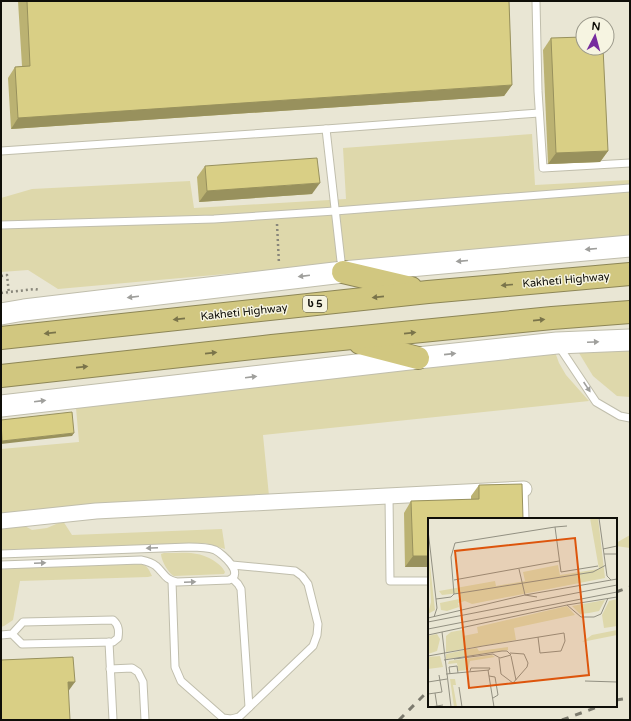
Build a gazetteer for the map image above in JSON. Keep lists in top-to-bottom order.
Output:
{
  "streets": {
    "highway": ["Kakheti Highway", "ს 5"]
  },
  "north": "top"
}
